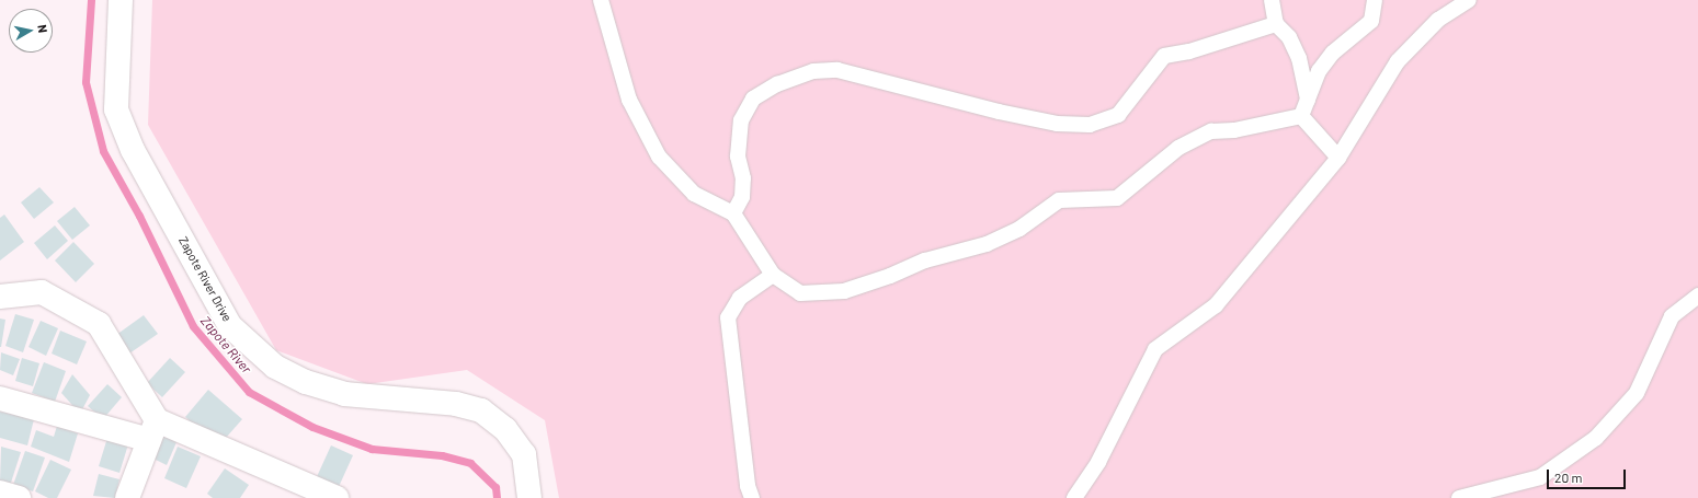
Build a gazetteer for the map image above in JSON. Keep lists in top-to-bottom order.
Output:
{
  "streets": {
    "street": ["Zapote River Drive"]
  },
  "water": ["Zapote River"],
  "scale_bar": "20 m",
  "north": "right"
}
